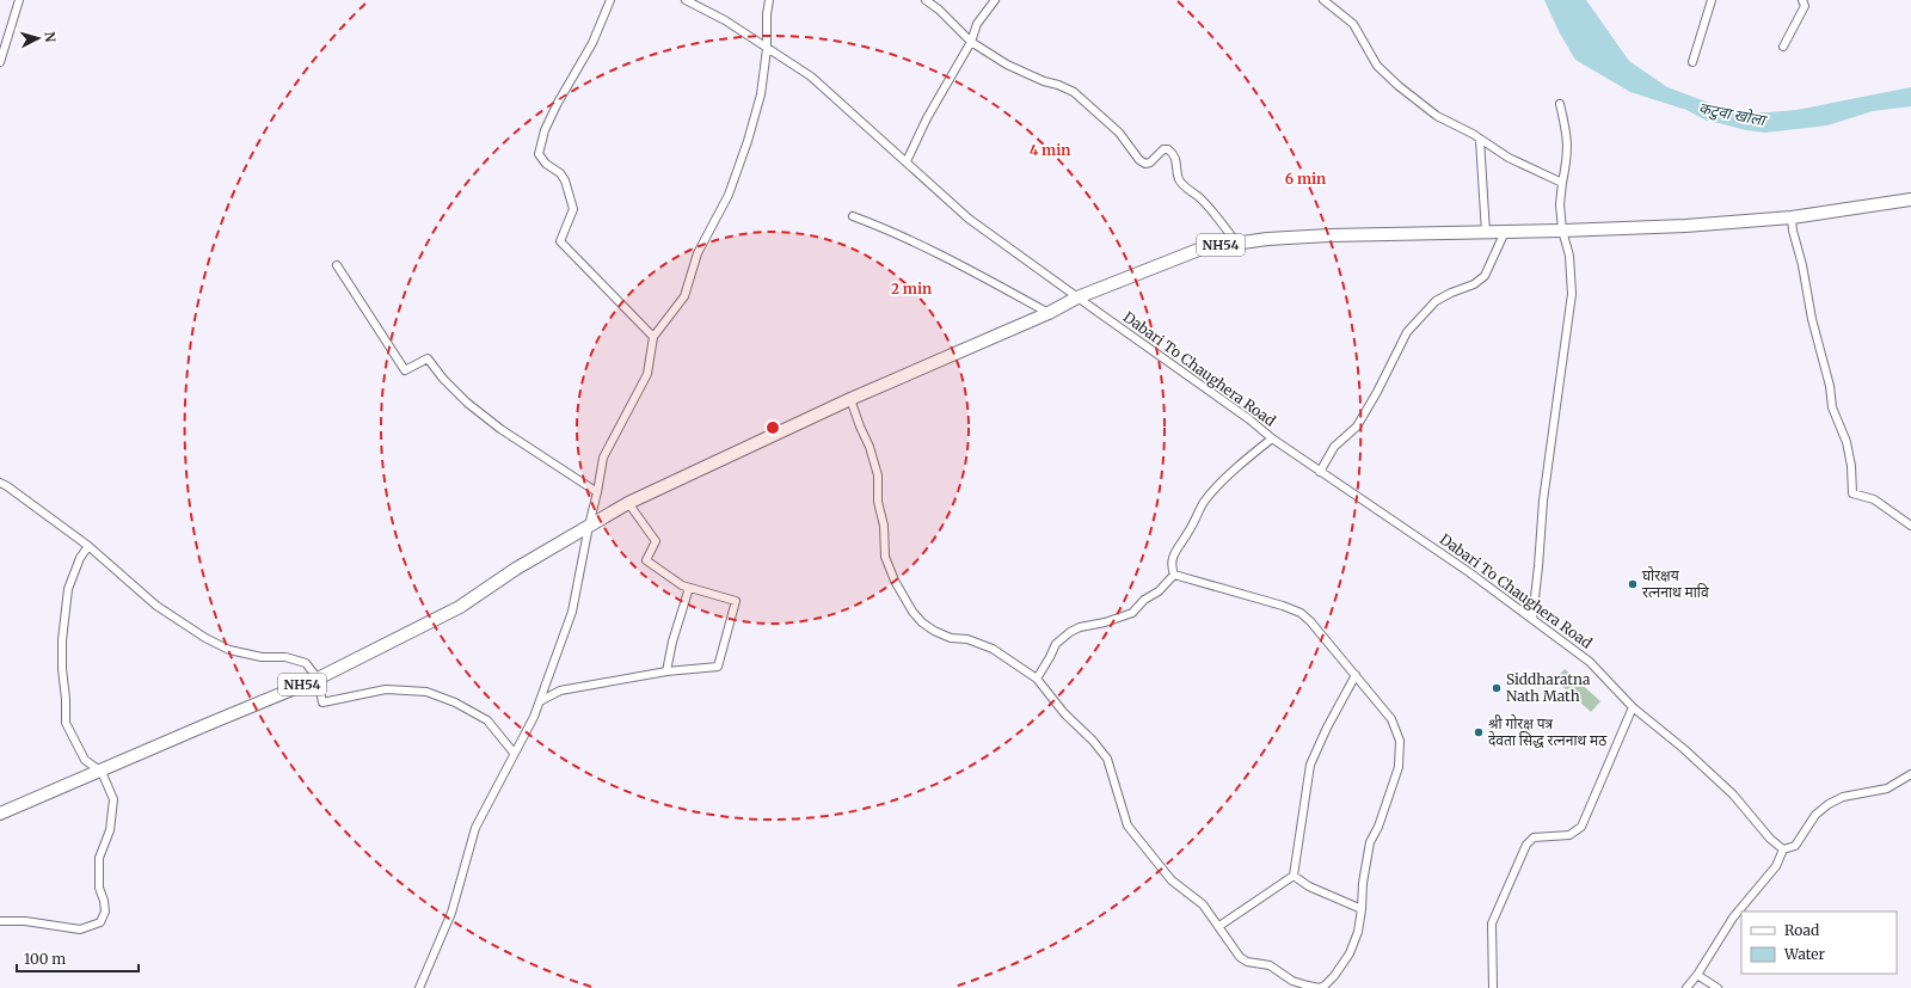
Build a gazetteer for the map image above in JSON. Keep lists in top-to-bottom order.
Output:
{
  "streets": {
    "main road": ["NH54"],
    "street": ["Dabari To Chaughera Road"]
  },
  "crossings": [
    ["NH54", "Dabari To Chaughera Road"]
  ],
  "water": ["कटुवा खोला"],
  "places": ["घोरक्षय रत्ननाथ मावि", "Siddharatna Nath Math", "श्री गोरक्ष पत्र देवता सिद्ध रत्ननाथ मठ"],
  "legend": ["Road", "Water"],
  "scale_bar": "100 m",
  "north": "right",
  "rings": ["4 min", "6 min", "2 min"]
}
